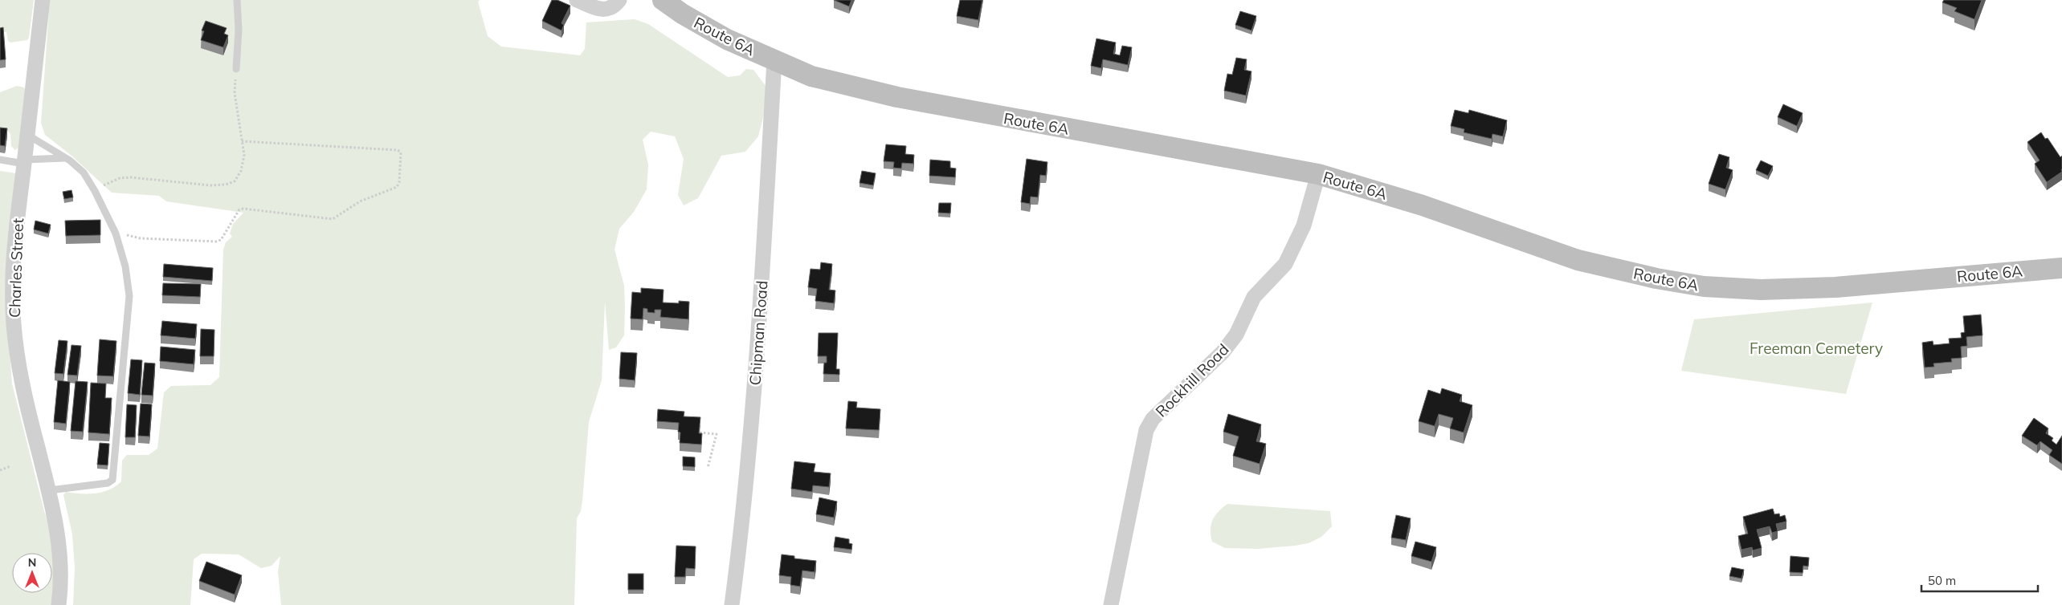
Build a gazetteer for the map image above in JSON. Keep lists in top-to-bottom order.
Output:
{
  "streets": {
    "main road": ["Route 6A"],
    "street": ["Charles Street", "Chipman Road", "Rockhill Road"]
  },
  "crossings": [
    ["Route 6A", "Chipman Road"],
    ["Route 6A", "Rockhill Road"]
  ],
  "parks": ["Freeman Cemetery"],
  "scale_bar": "50 m",
  "north": "top"
}
